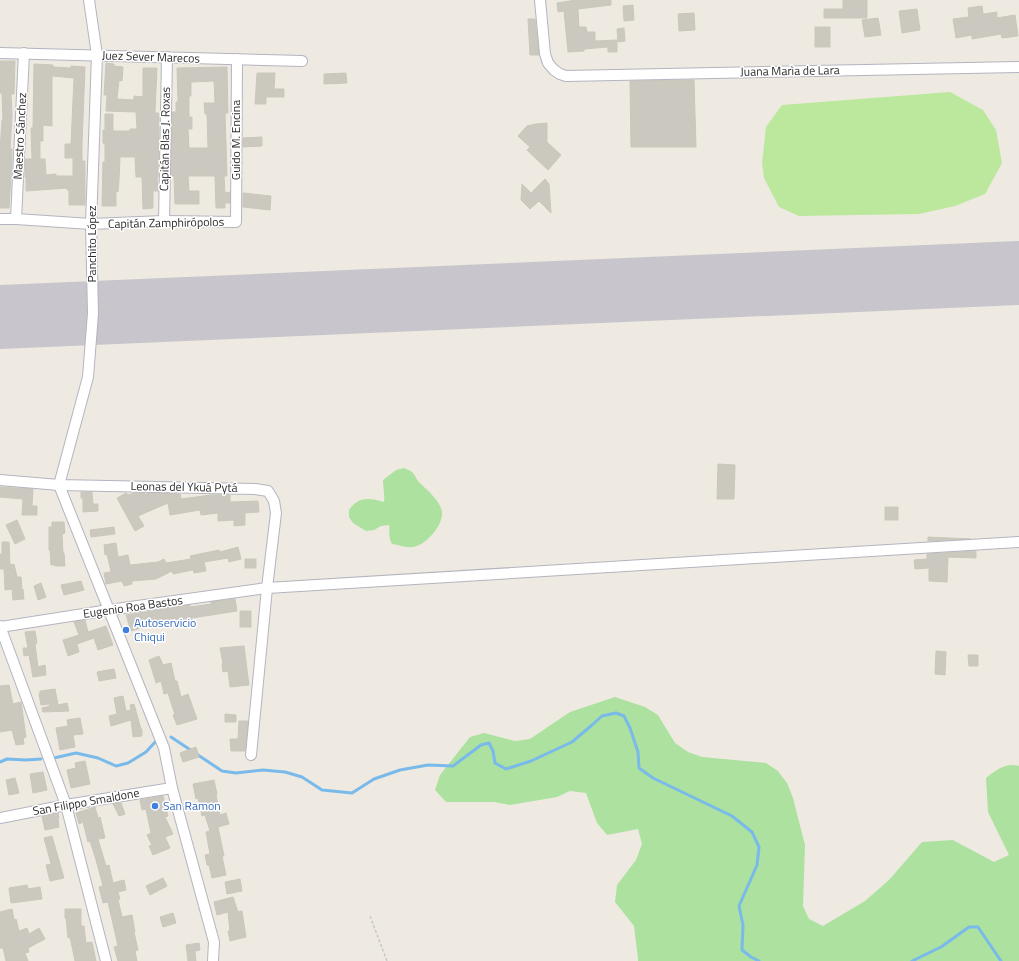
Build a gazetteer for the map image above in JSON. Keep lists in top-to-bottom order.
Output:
{
  "streets": {
    "street": [
      "Juez Sever Marecos",
      "Juana Marìa de Lara",
      "Maestro Sánchez",
      "Capitán Blas J. Roxas",
      "Guido M. Encina",
      "Capitán Zamphirópolos",
      "Panchito López",
      "Leonas del Ykuá Pytá",
      "Eugenio Roa Bastos",
      "San Filippo Smaldone"
    ]
  },
  "crossings": [
    ["Juez Sever Marecos", "Maestro Sánchez"],
    ["Juez Sever Marecos", "Capitán Blas J. Roxas"],
    ["Juez Sever Marecos", "Guido M. Encina"],
    ["Juez Sever Marecos", "Panchito López"],
    ["Maestro Sánchez", "Capitán Zamphirópolos"],
    ["Capitán Blas J. Roxas", "Capitán Zamphirópolos"],
    ["Guido M. Encina", "Capitán Zamphirópolos"],
    ["Capitán Zamphirópolos", "Panchito López"],
    ["Panchito López", "Leonas del Ykuá Pytá"],
    ["Leonas del Ykuá Pytá", "Eugenio Roa Bastos"]
  ],
  "places": ["Autoservicio Chiqui", "San Ramon"]
}
